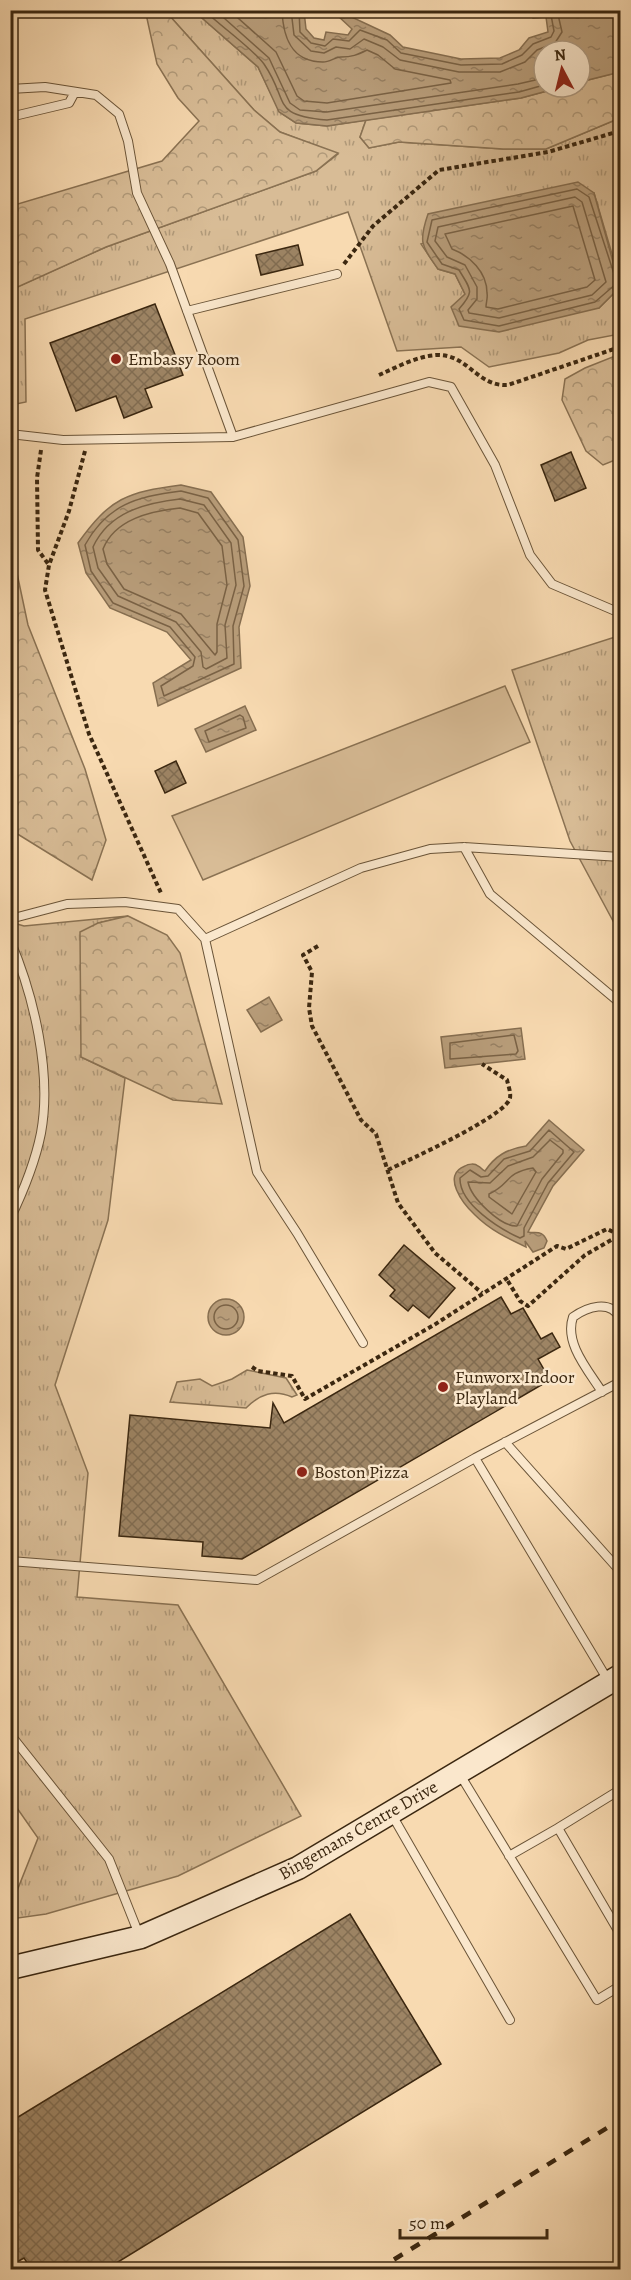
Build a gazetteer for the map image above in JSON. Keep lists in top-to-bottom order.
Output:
{
  "streets": {
    "main road": ["Bingemans Centre Drive"]
  },
  "places": ["Embassy Room", "Funworx Indoor Playland", "Boston Pizza"],
  "scale_bar": "50 m",
  "north": "top"
}
